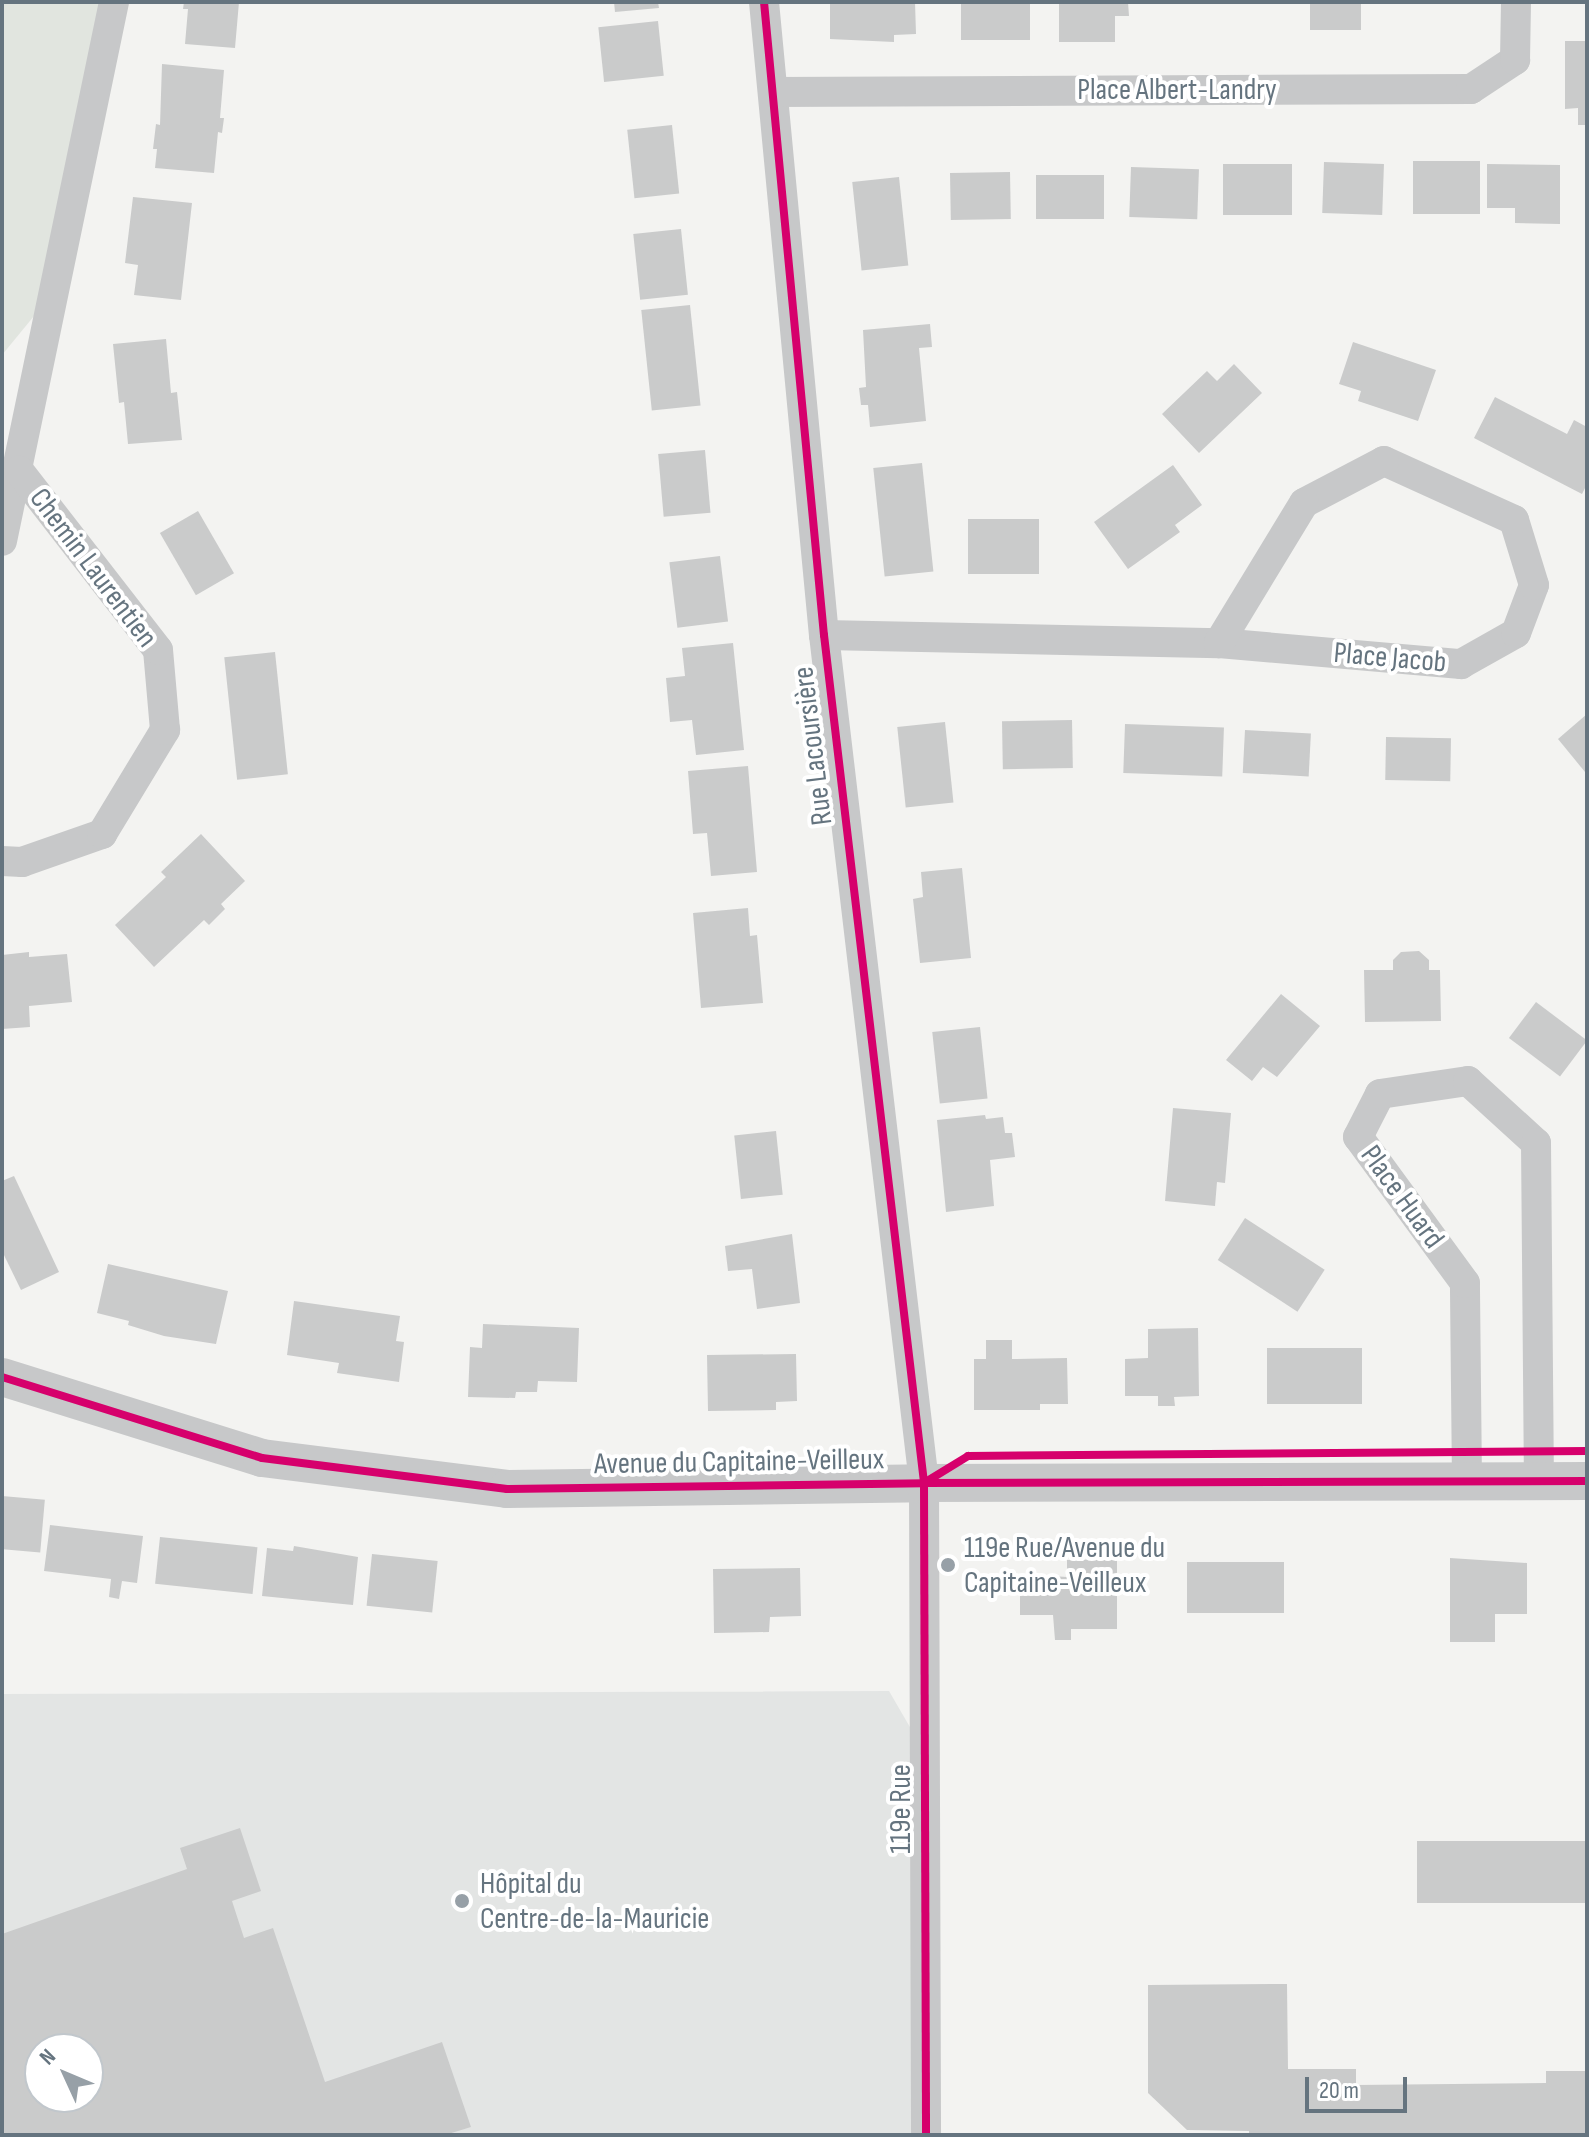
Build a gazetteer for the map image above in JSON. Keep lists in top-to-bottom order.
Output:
{
  "streets": {
    "street": [
      "Place Albert-Landry",
      "Chemin Laurentien",
      "Place Jacob",
      "Rue Lacoursière",
      "Place Huard",
      "Avenue du Capitaine-Veilleux",
      "119e Rue"
    ]
  },
  "crossings": [
    ["Place Albert-Landry", "Rue Lacoursière"],
    ["Place Jacob", "Rue Lacoursière"],
    ["Rue Lacoursière", "Avenue du Capitaine-Veilleux"],
    ["Rue Lacoursière", "119e Rue"],
    ["Place Huard", "Avenue du Capitaine-Veilleux"],
    ["Avenue du Capitaine-Veilleux", "119e Rue"]
  ],
  "places": ["119e Rue/Avenue du Capitaine-Veilleux", "Hôpital du Centre-de-la-Mauricie"],
  "scale_bar": "20 m",
  "north": "top left"
}
